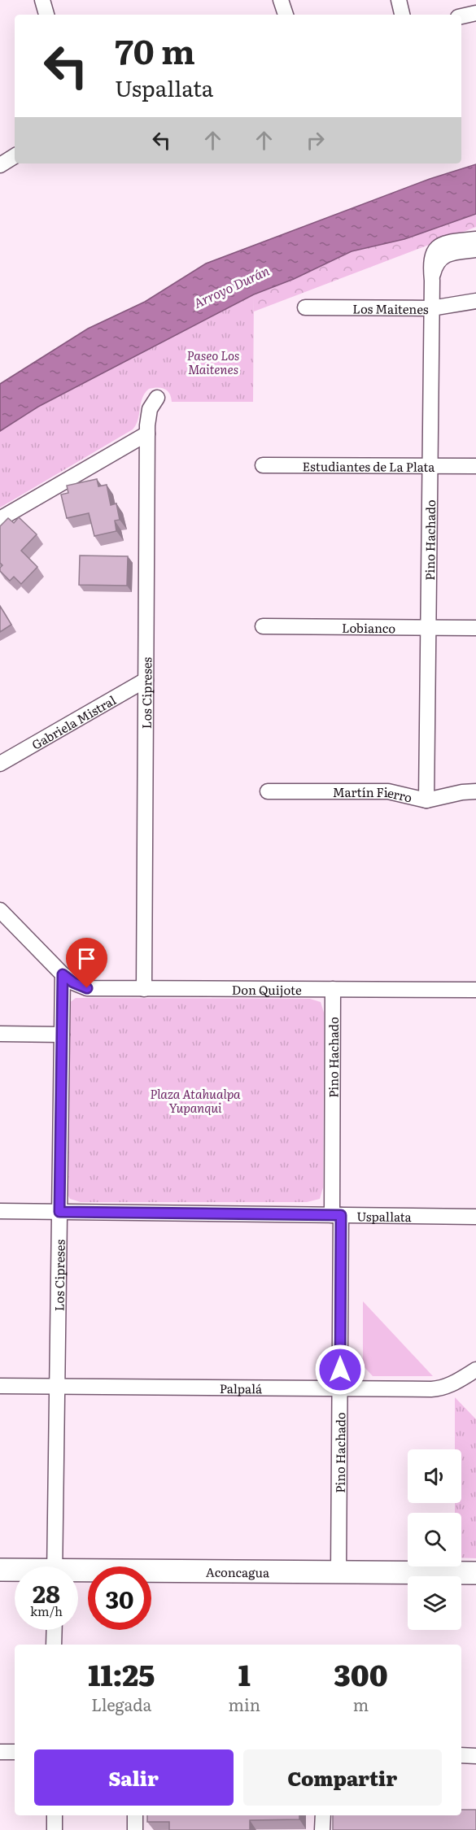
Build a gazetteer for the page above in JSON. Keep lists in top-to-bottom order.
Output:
{
  "streets": {
    "street": [
      "Los Maitenes",
      "Estudiantes de La Plata",
      "Pino Hachado",
      "Lobianco",
      "Los Cipreses",
      "Gabriela Mistral",
      "Martín Fierro",
      "Don Quijote",
      "Uspallata",
      "Palpalá",
      "Aconcagua"
    ]
  },
  "crossings": [
    ["Los Maitenes", "Pino Hachado"],
    ["Estudiantes de La Plata", "Pino Hachado"],
    ["Pino Hachado", "Lobianco"],
    ["Pino Hachado", "Martín Fierro"],
    ["Pino Hachado", "Don Quijote"],
    ["Pino Hachado", "Uspallata"],
    ["Pino Hachado", "Palpalá"],
    ["Pino Hachado", "Aconcagua"],
    ["Los Cipreses", "Gabriela Mistral"],
    ["Los Cipreses", "Don Quijote"],
    ["Los Cipreses", "Uspallata"],
    ["Los Cipreses", "Palpalá"]
  ],
  "water": ["Arroyo Durán"],
  "parks": ["Paseo Los Maitenes", "Plaza Atahualpa Yupanqui"],
  "page": {
    "turn": ["70 m", "Uspallata"],
    "speed": "28 km/h",
    "limit": "30",
    "eta": [
      "11:25",
      "Llegada",
      "1",
      "min",
      "300",
      "m"
    ],
    "buttons": ["Salir", "Compartir"]
  }
}
